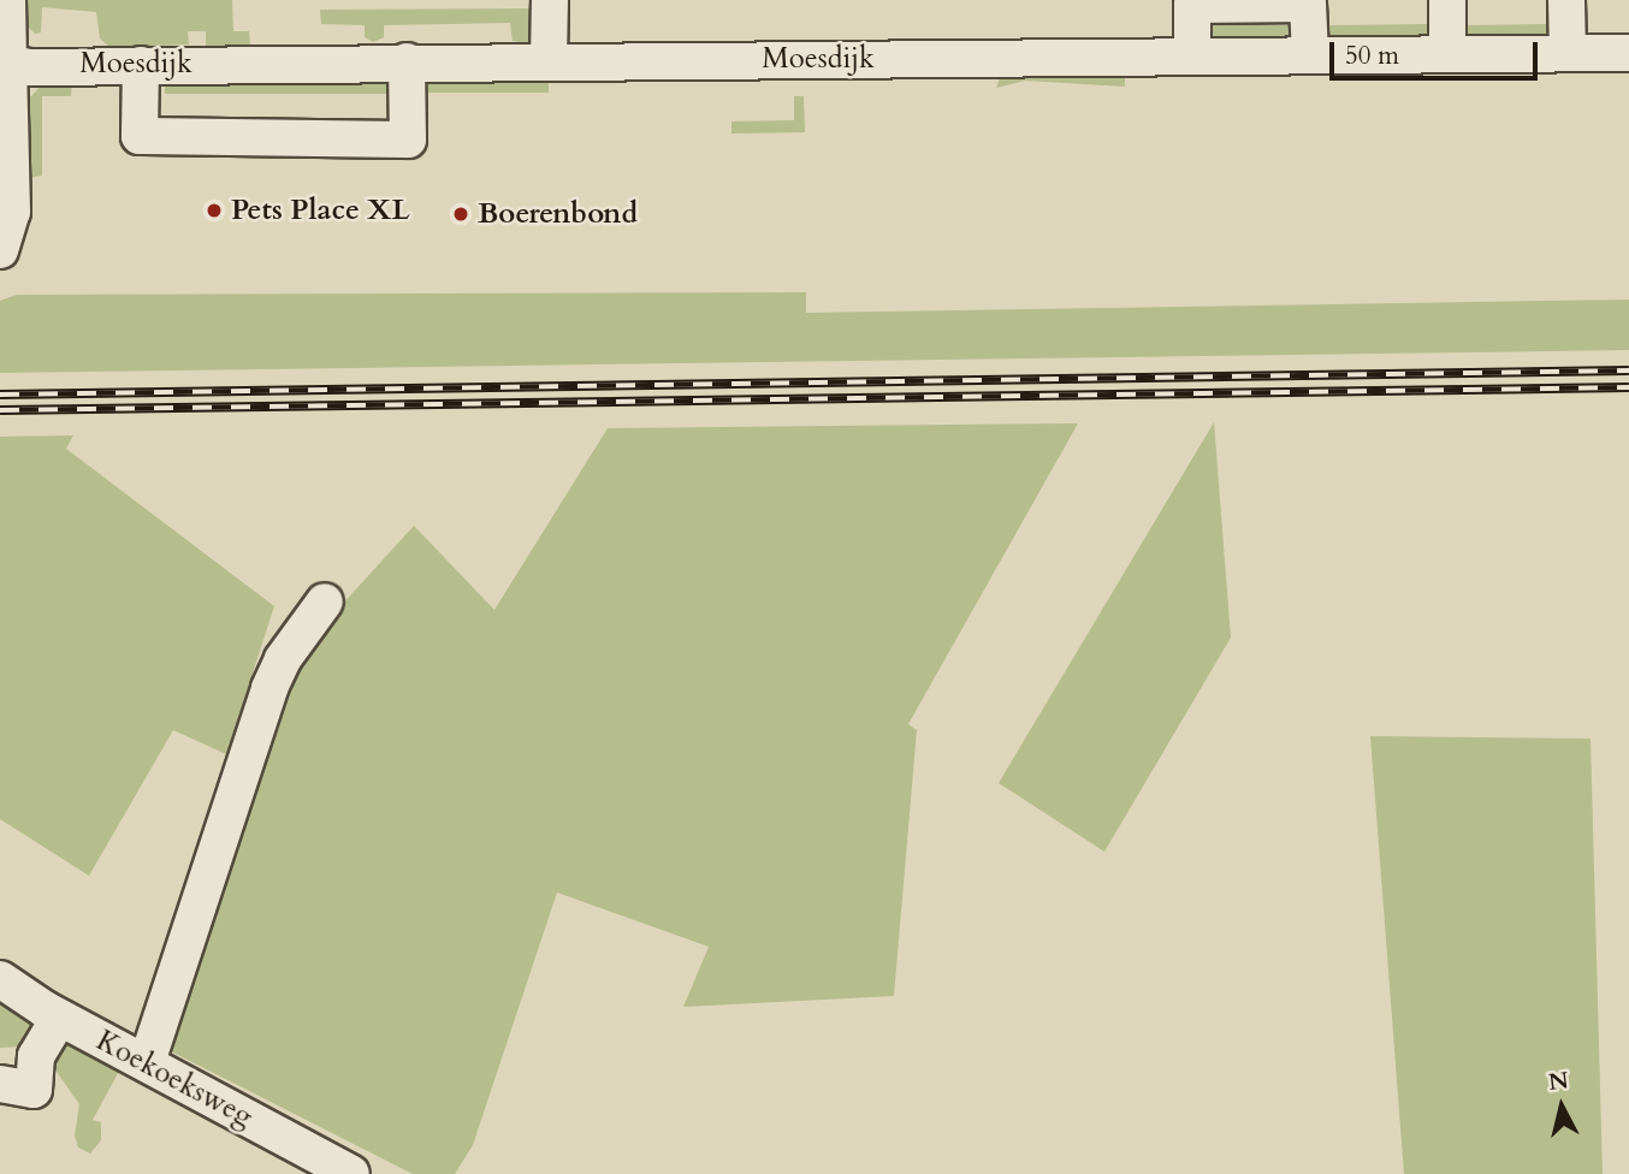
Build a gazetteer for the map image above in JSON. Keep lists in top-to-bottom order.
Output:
{
  "streets": {
    "street": ["Moesdijk", "Koekoeksweg"]
  },
  "places": ["Pets Place XL", "Boerenbond"],
  "scale_bar": "50 m",
  "north": "top"
}
